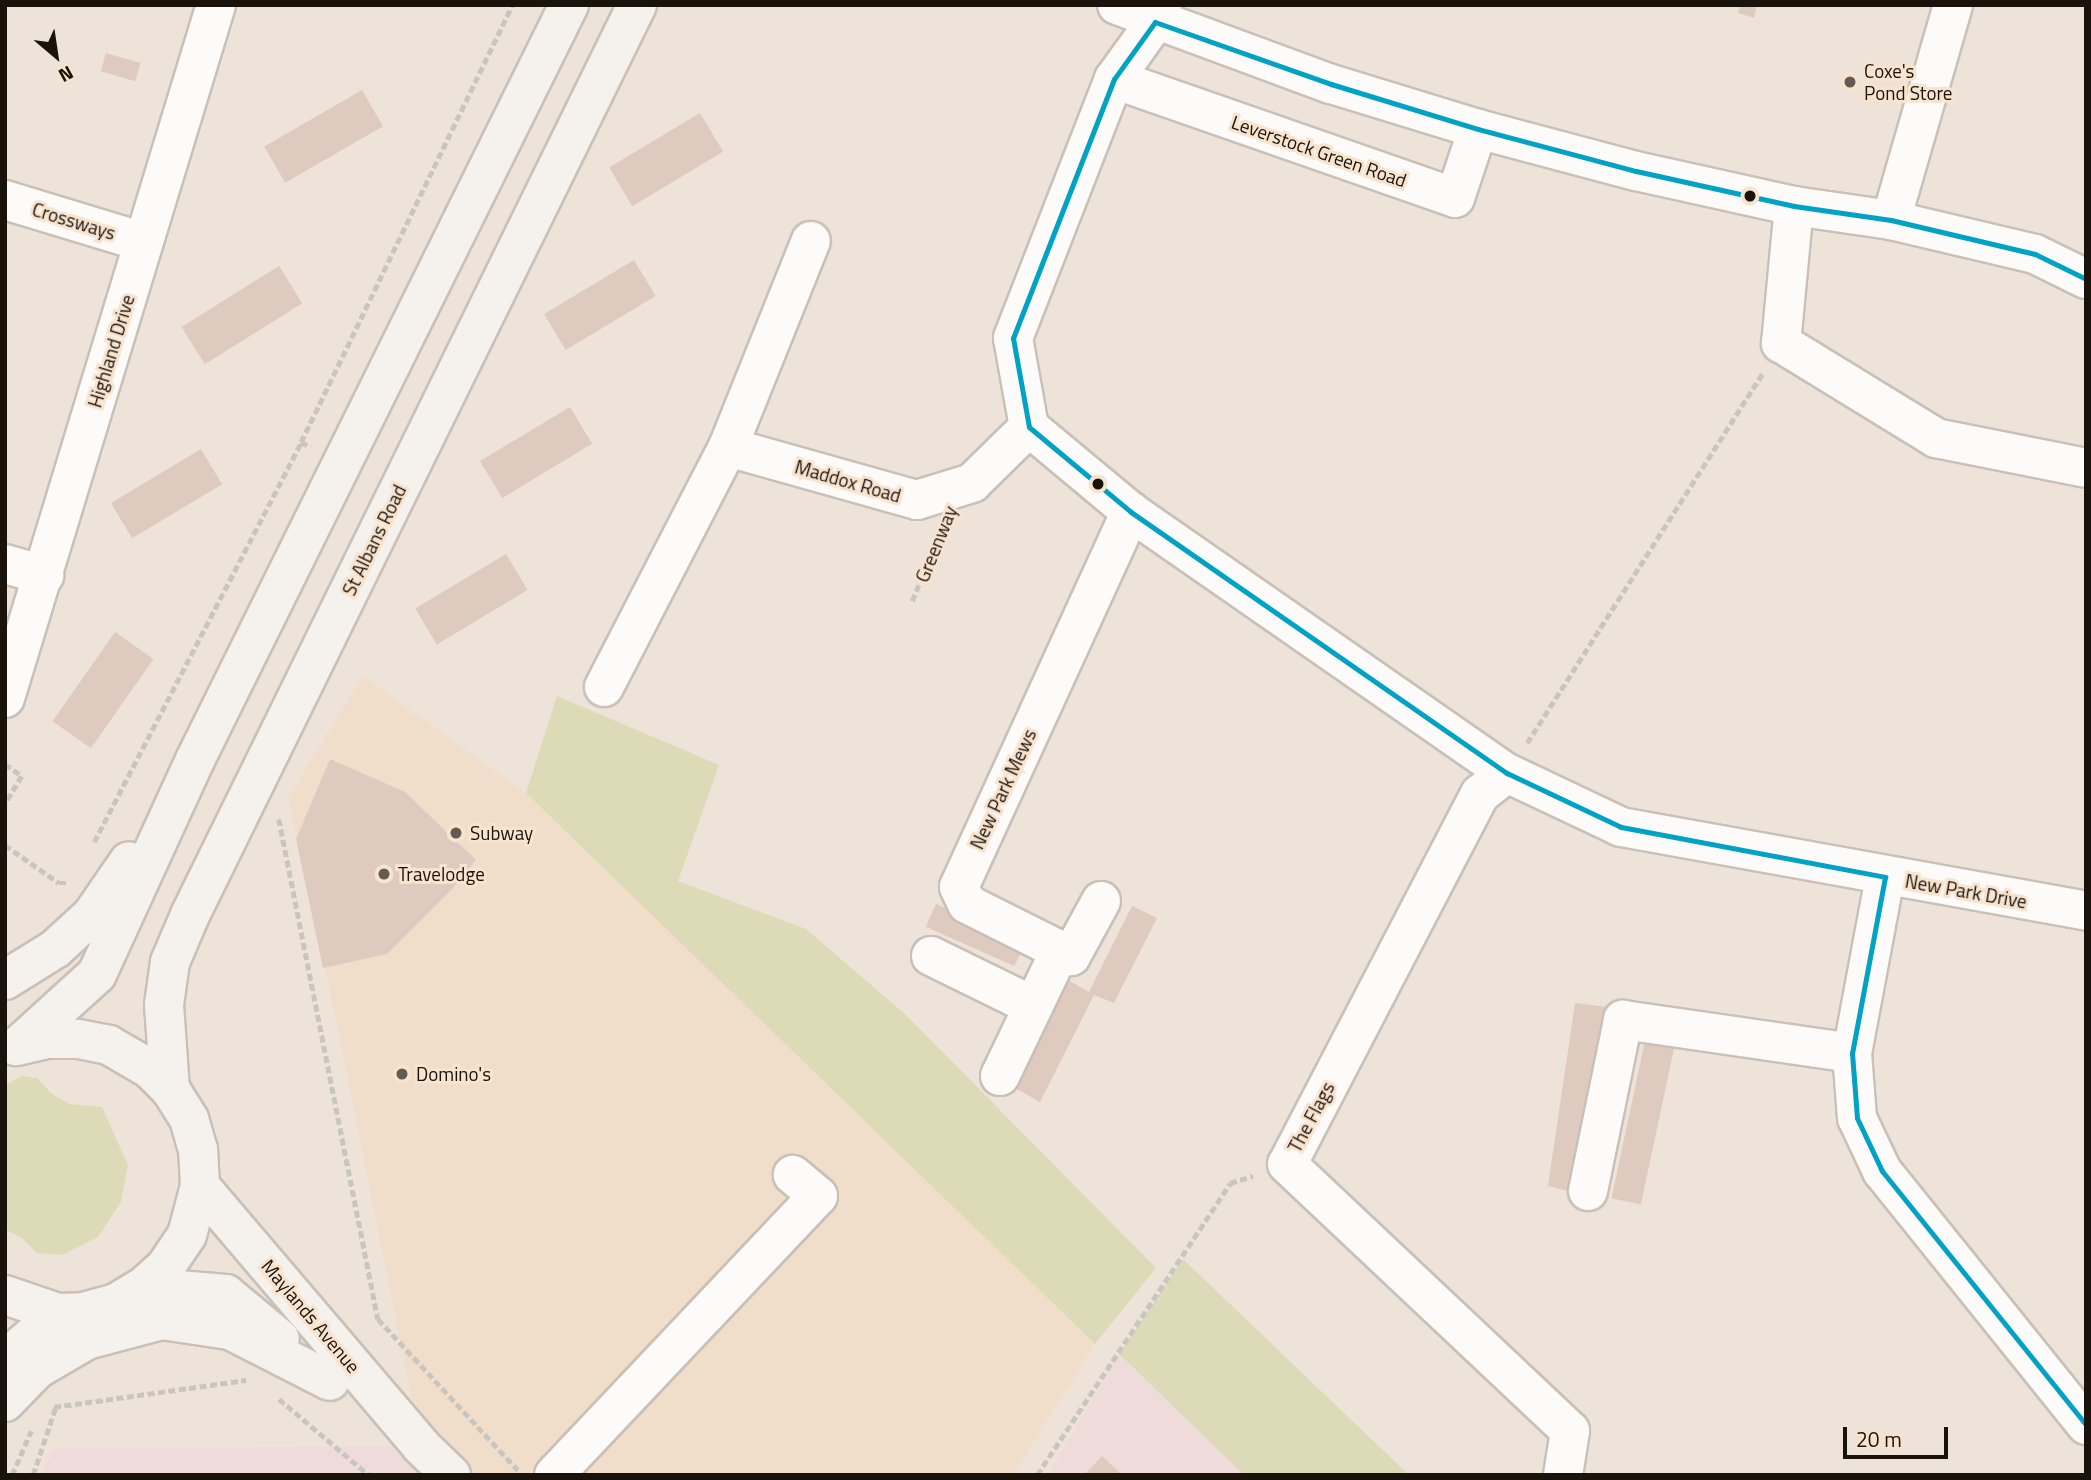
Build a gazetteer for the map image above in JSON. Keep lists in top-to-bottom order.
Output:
{
  "streets": {
    "main road": ["St Albans Road", "Maylands Avenue"],
    "street": [
      "Leverstock Green Road",
      "Crossways",
      "Highland Drive",
      "Maddox Road",
      "New Park Mews",
      "New Park Drive",
      "The Flags"
    ],
    "path": ["Greenway"]
  },
  "crossings": [
    ["Crossways", "Highland Drive"],
    ["Maddox Road", "Greenway"],
    ["Maddox Road", "New Park Drive"],
    ["New Park Mews", "New Park Drive"],
    ["New Park Drive", "The Flags"]
  ],
  "places": [
    "Coxe's Pond Store",
    "Subway",
    "Travelodge",
    "Domino's"
  ],
  "scale_bar": "20 m",
  "north": "bottom right"
}
